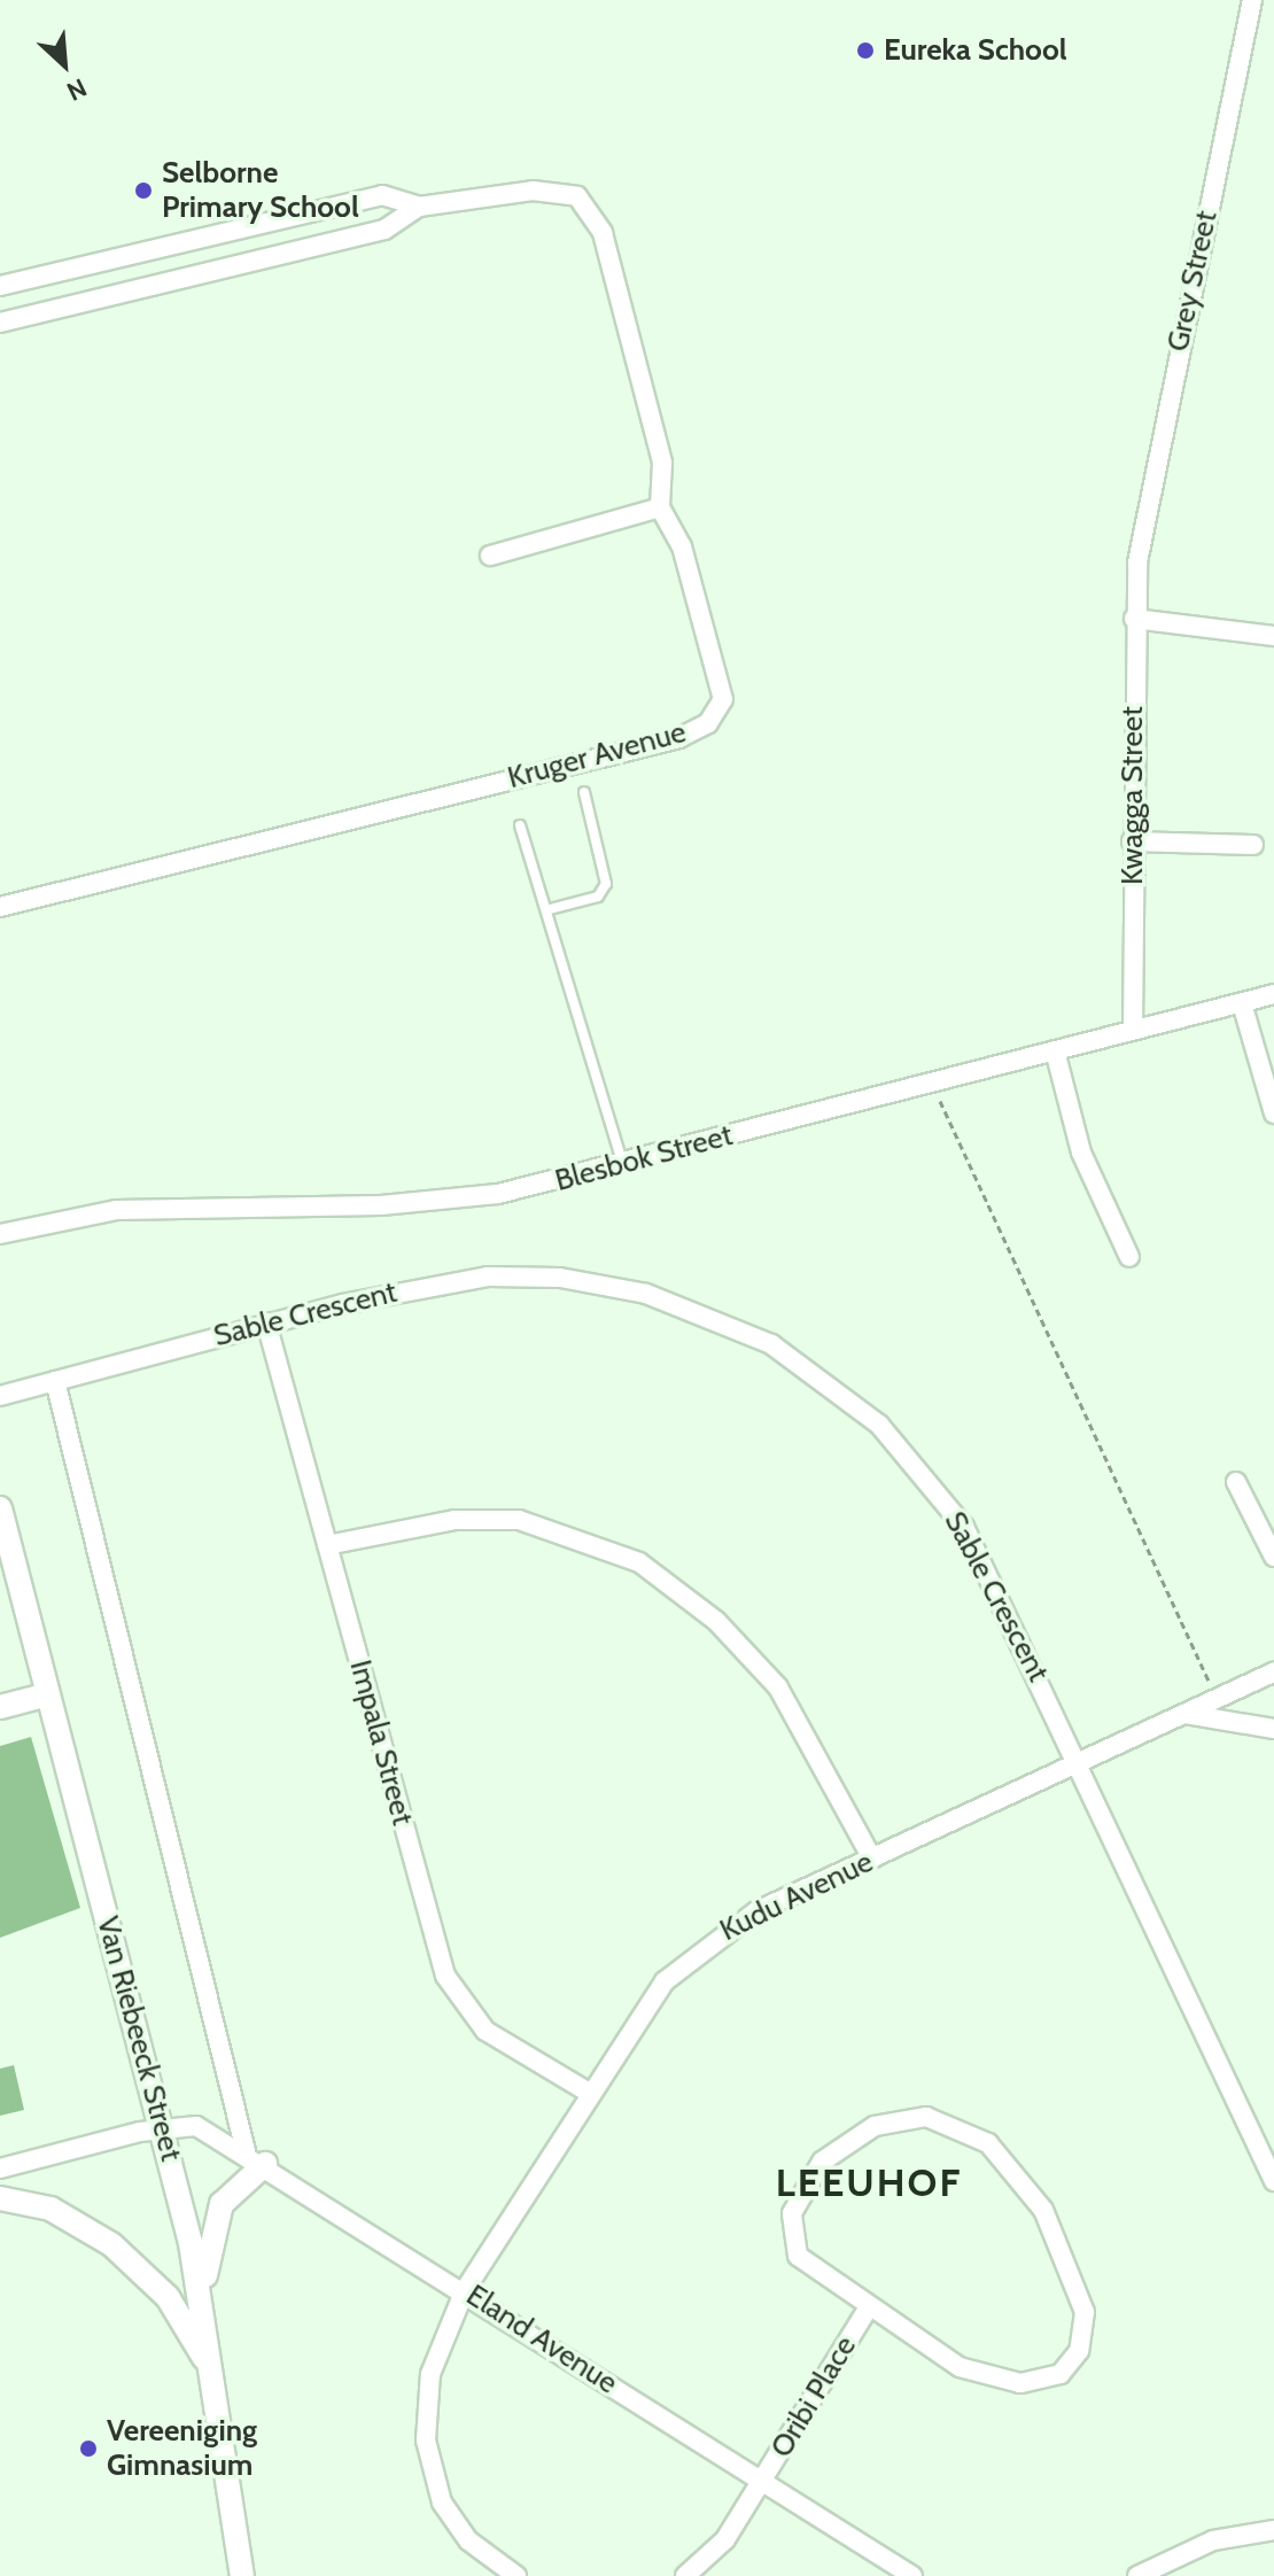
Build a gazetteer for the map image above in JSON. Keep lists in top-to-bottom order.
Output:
{
  "streets": {
    "street": [
      "Grey Street",
      "Kruger Avenue",
      "Kwagga Street",
      "Blesbok Street",
      "Sable Crescent",
      "Impala Street",
      "Kudu Avenue",
      "Van Riebeeck Street",
      "Eland Avenue",
      "Oribi Place"
    ]
  },
  "crossings": [
    ["Grey Street", "Kwagga Street"],
    ["Kwagga Street", "Blesbok Street"],
    ["Sable Crescent", "Impala Street"],
    ["Sable Crescent", "Kudu Avenue"],
    ["Impala Street", "Kudu Avenue"],
    ["Kudu Avenue", "Eland Avenue"],
    ["Van Riebeeck Street", "Eland Avenue"],
    ["Eland Avenue", "Oribi Place"]
  ],
  "districts": ["LEEUHOF"],
  "places": ["Eureka School", "Selborne Primary School", "Vereeniging Gimnasium"],
  "north": "bottom right"
}
